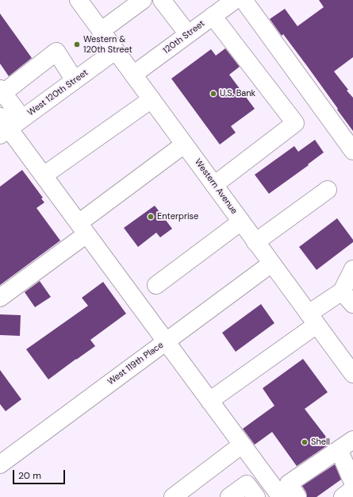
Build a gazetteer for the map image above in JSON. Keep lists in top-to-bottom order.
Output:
{
  "streets": {
    "street": [
      "120th Street",
      "West 120th Street",
      "Western Avenue",
      "West 119th Place"
    ]
  },
  "crossings": [
    ["120th Street", "Western Avenue"],
    ["West 120th Street", "Western Avenue"],
    ["Western Avenue", "West 119th Place"]
  ],
  "places": [
    "Western & 120th Street",
    "U.S. Bank",
    "Enterprise",
    "Shell"
  ],
  "scale_bar": "20 m"
}
